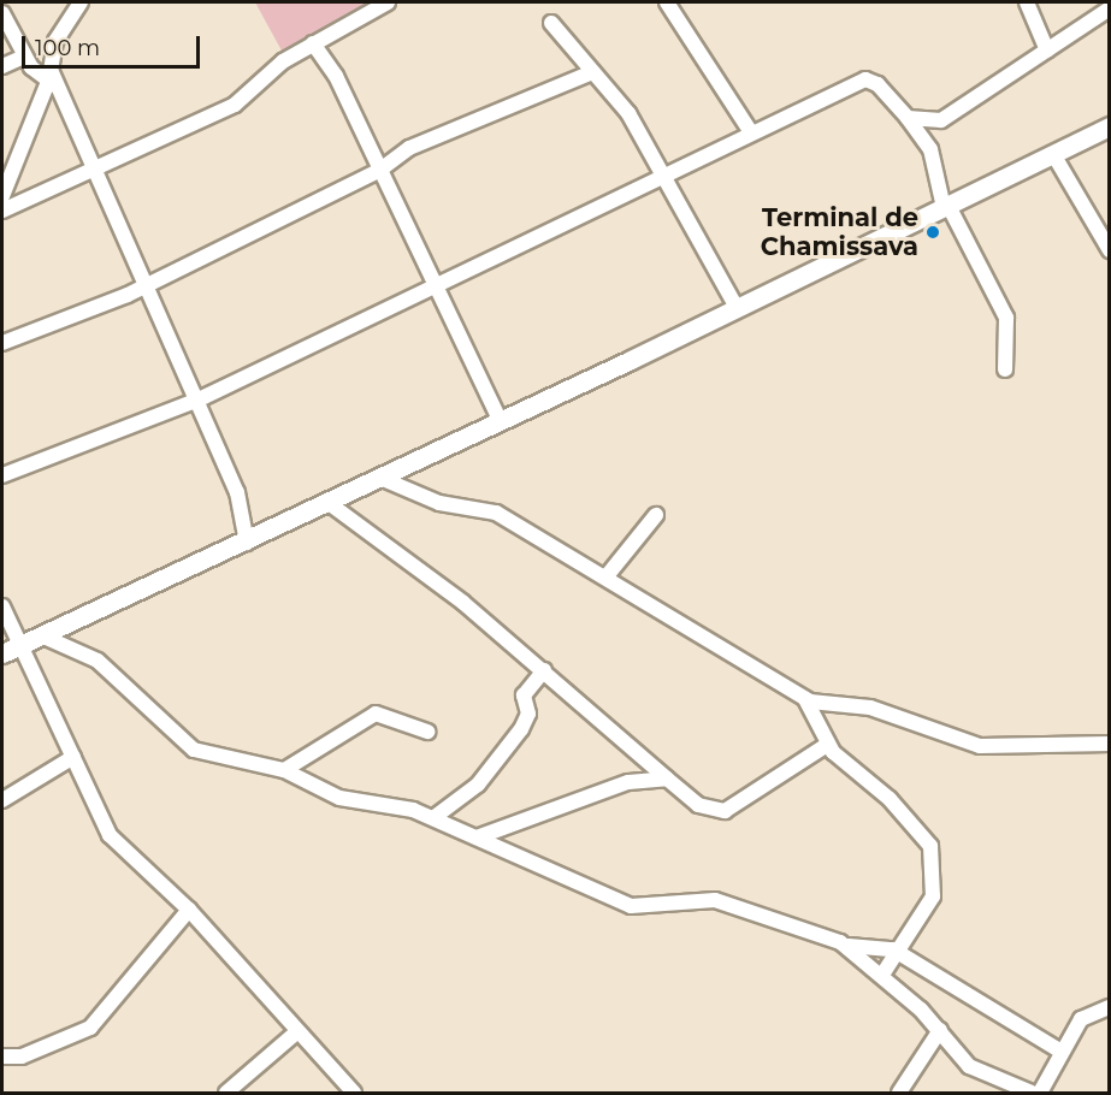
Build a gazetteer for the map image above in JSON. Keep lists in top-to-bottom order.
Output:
{
  "places": ["Terminal de Chamissava"],
  "scale_bar": "100 m"
}
